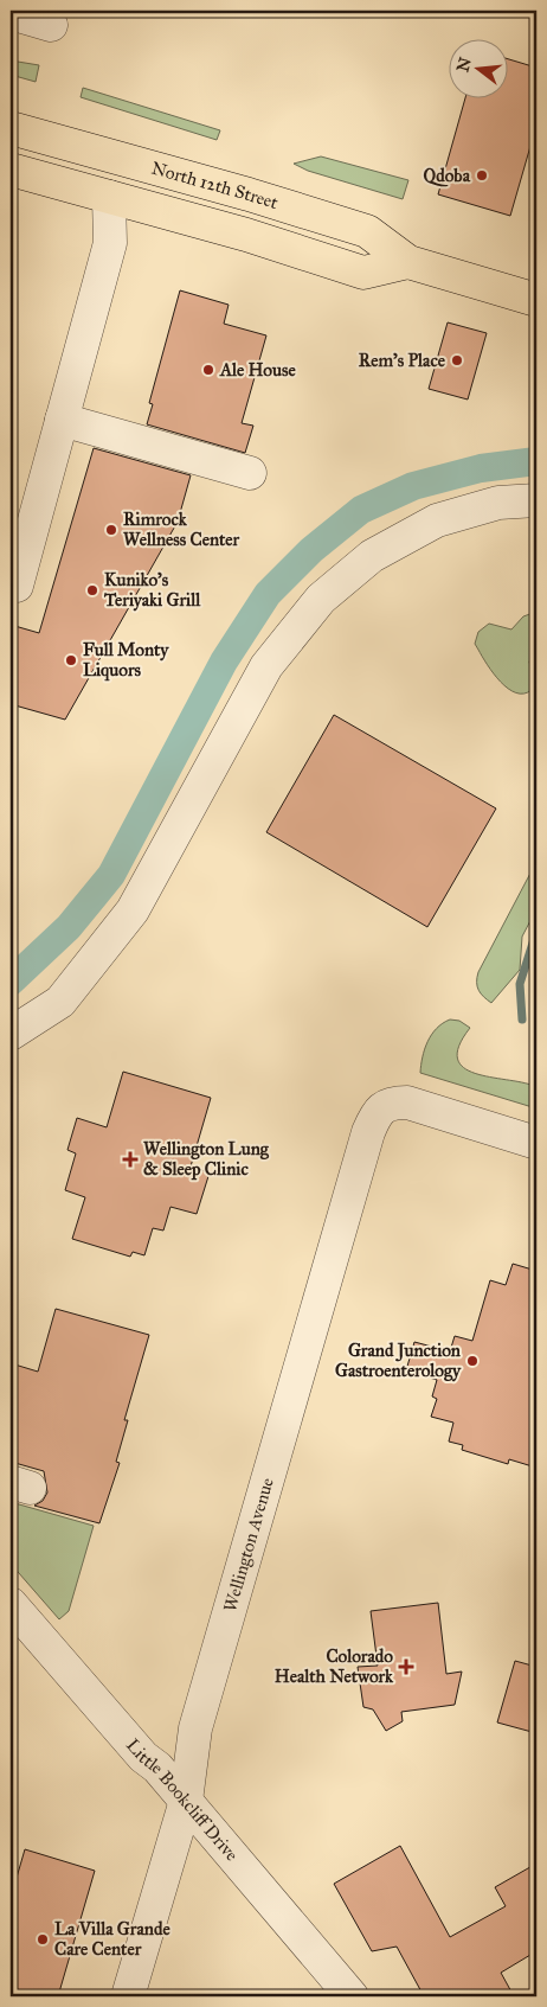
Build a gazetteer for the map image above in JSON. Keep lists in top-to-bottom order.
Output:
{
  "streets": {
    "main road": ["North 12th Street"],
    "street": ["Wellington Avenue", "Little Bookcliff Drive"]
  },
  "crossings": [
    ["Wellington Avenue", "Little Bookcliff Drive"]
  ],
  "places": {
    "other": [
      "Qdoba",
      "Rem's Place",
      "Ale House",
      "Rimrock Wellness Center",
      "Kuniko's Teriyaki Grill",
      "Full Monty Liquors",
      "Grand Junction Gastroenterology",
      "La Villa Grande Care Center"
    ],
    "health": ["Wellington Lung & Sleep Clinic", "Colorado Health Network"]
  },
  "north": "left"
}
